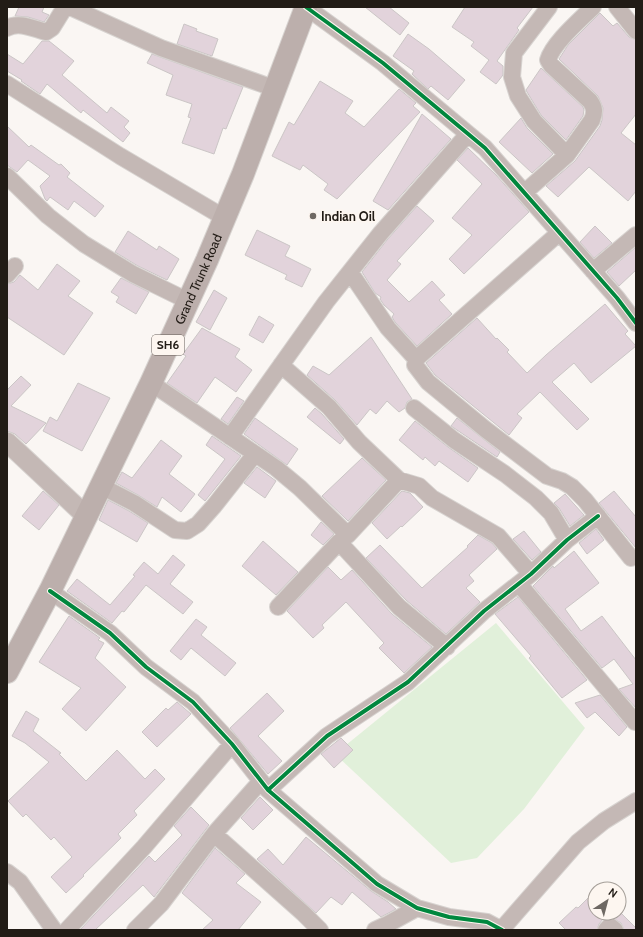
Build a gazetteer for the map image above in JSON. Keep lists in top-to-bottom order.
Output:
{
  "streets": {
    "main road": ["Grand Trunk Road", "SH6"]
  },
  "places": ["Indian Oil"],
  "north": "top right"
}
